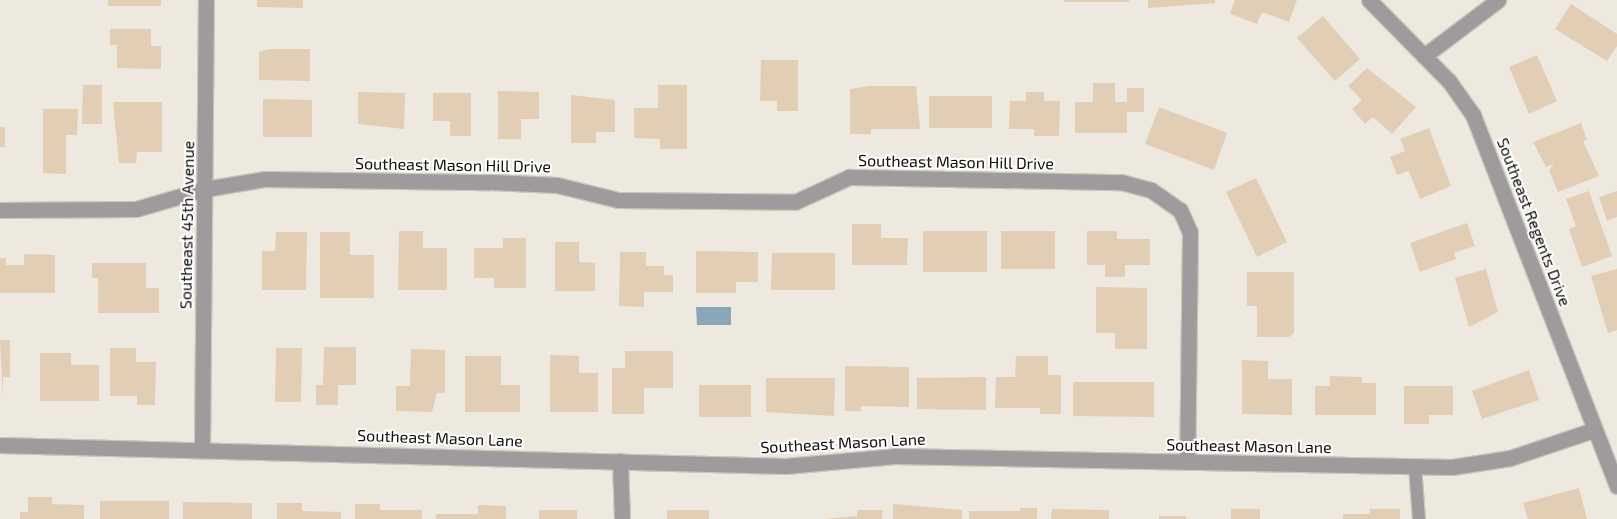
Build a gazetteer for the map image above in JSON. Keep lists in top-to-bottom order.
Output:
{
  "streets": {
    "street": [
      "Southeast Mason Hill Drive",
      "Southeast Regents Drive",
      "Southeast 45th Avenue",
      "Southeast Mason Lane"
    ]
  },
  "crossings": [
    ["Southeast Mason Hill Drive", "Southeast 45th Avenue"],
    ["Southeast Mason Hill Drive", "Southeast Mason Lane"],
    ["Southeast Regents Drive", "Southeast Mason Lane"],
    ["Southeast 45th Avenue", "Southeast Mason Lane"]
  ]
}
